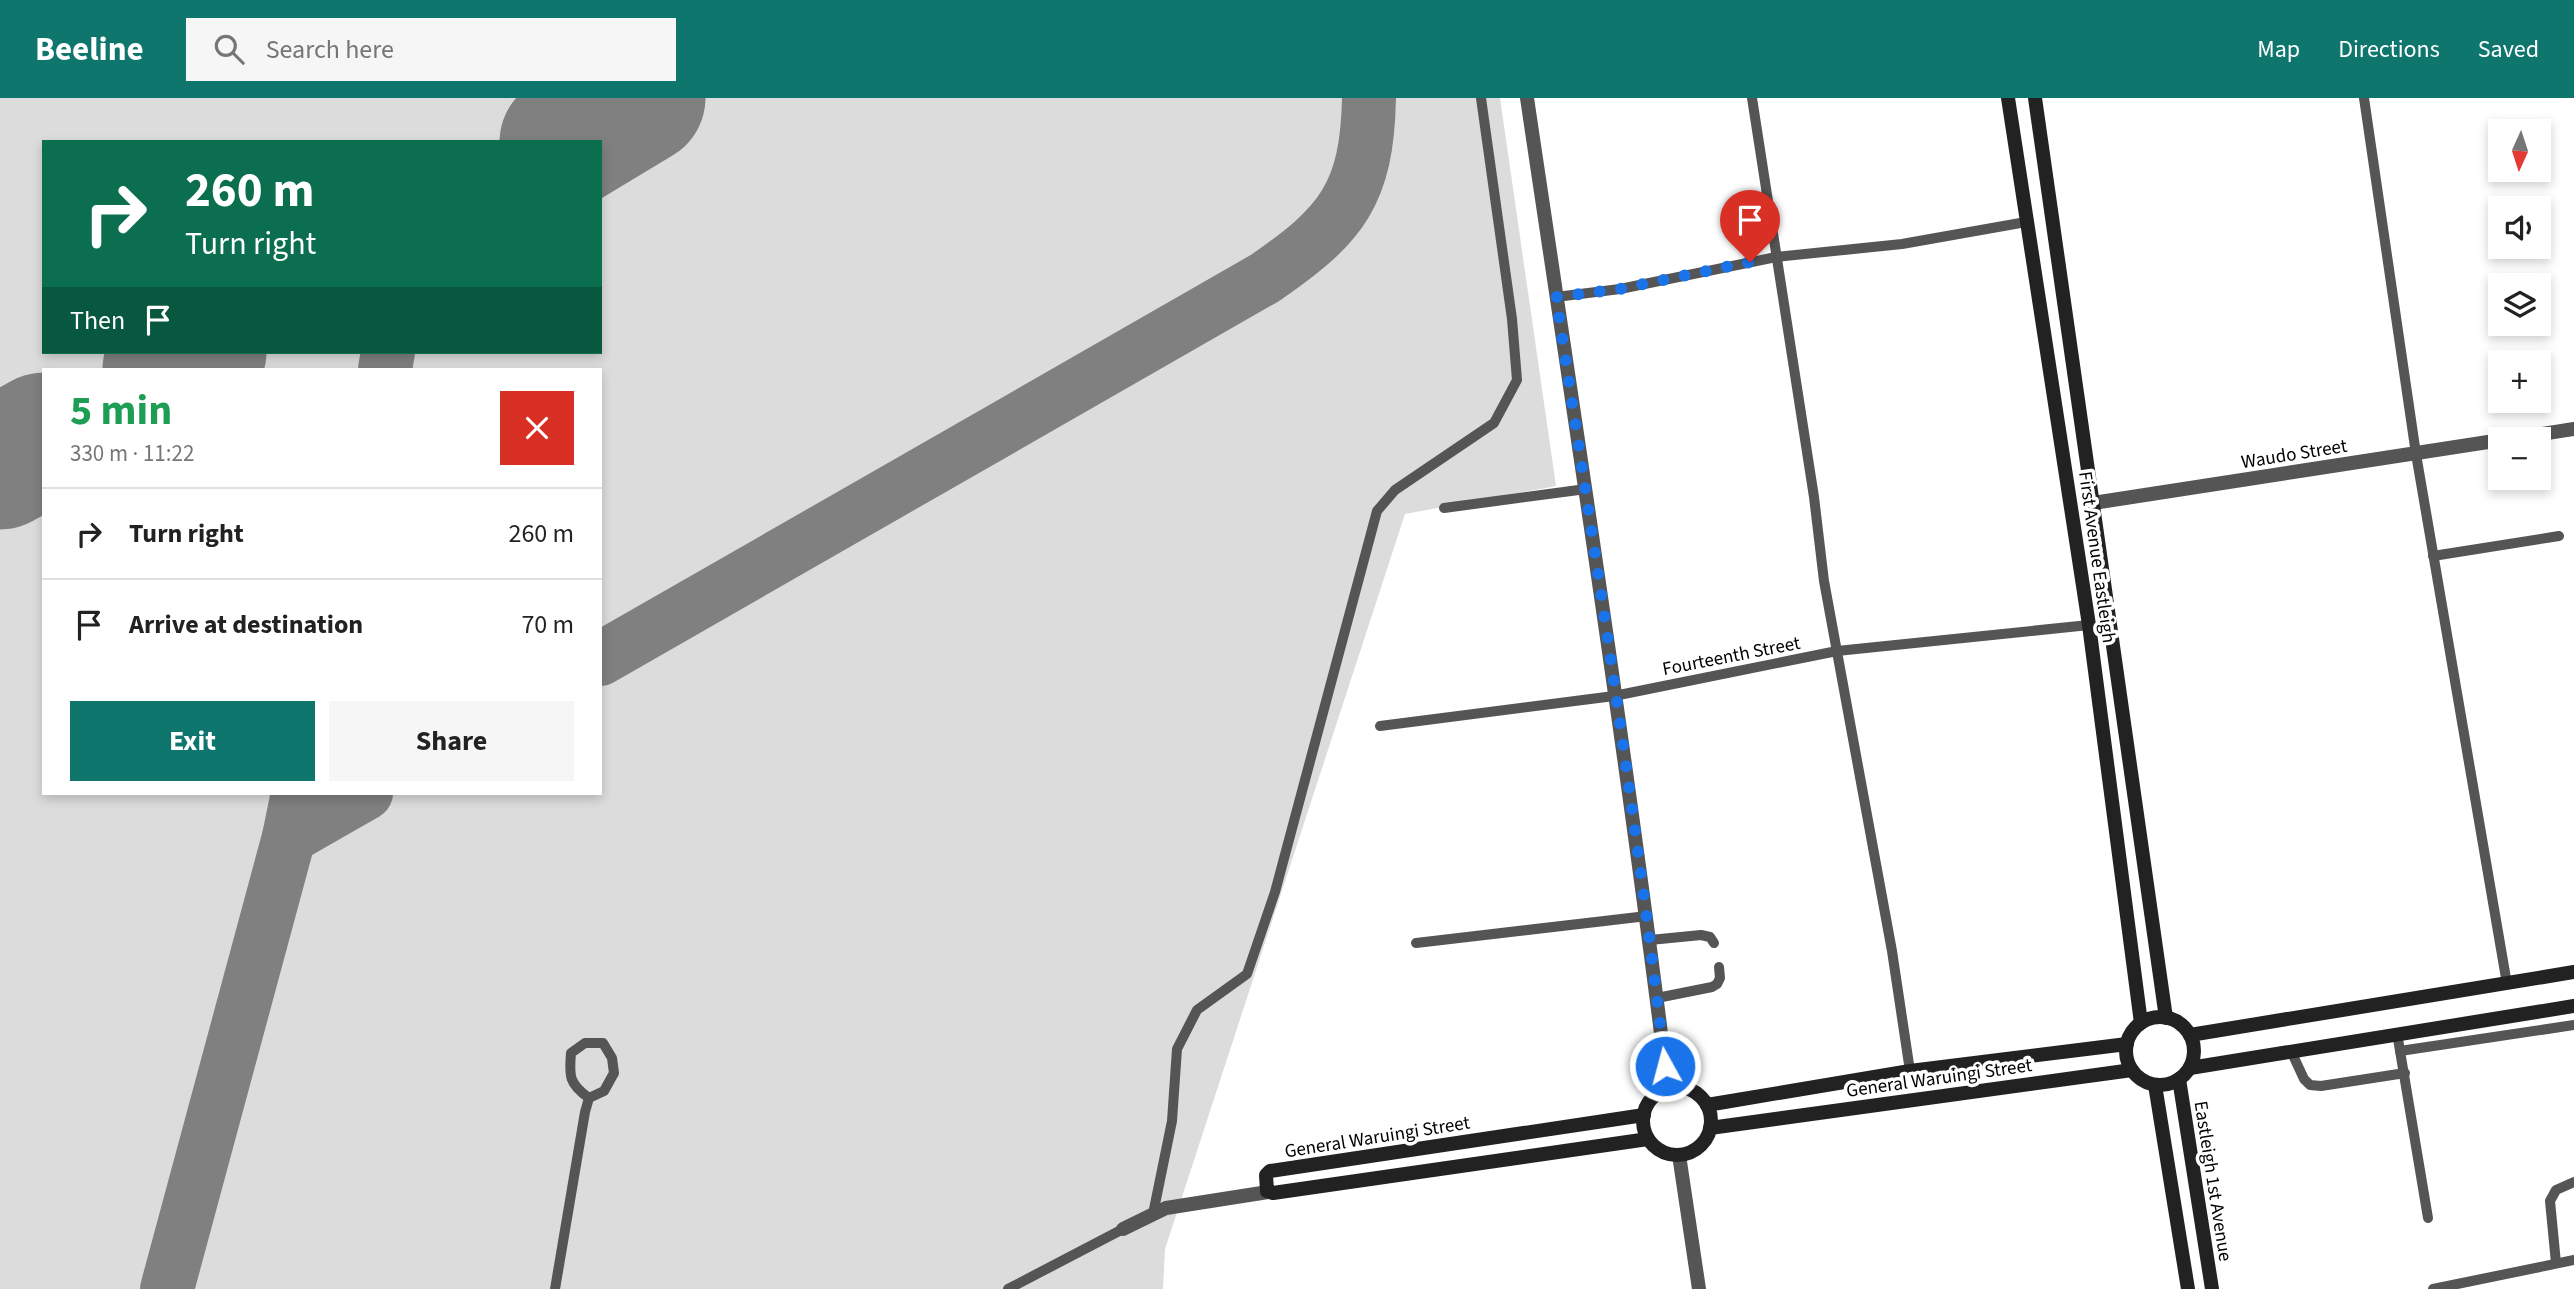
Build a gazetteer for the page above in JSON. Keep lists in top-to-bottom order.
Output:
{
  "streets": {
    "main road": ["First Avenue Eastleigh", "General Waruingi Street", "Eastleigh 1st Avenue"],
    "street": ["Waudo Street"],
    "lane": ["Fourteenth Street"]
  },
  "crossings": [
    ["Waudo Street", "First Avenue Eastleigh"],
    ["First Avenue Eastleigh", "Fourteenth Street"],
    ["First Avenue Eastleigh", "General Waruingi Street"],
    ["First Avenue Eastleigh", "Eastleigh 1st Avenue"],
    ["General Waruingi Street", "Eastleigh 1st Avenue"]
  ],
  "north": "bottom",
  "page": {
    "header": "Beeline",
    "search": "Search here",
    "nav": ["Map", "Directions", "Saved"],
    "map_buttons": ["+", "−"],
    "turn": ["260 m", "Turn right"],
    "then": "Then",
    "heading": ["5 min", "330 m · 11:22"],
    "list": [
      {
        "name": "Turn right",
        "value": "260 m"
      },
      {
        "name": "Arrive at destination",
        "value": "70 m"
      }
    ],
    "buttons": ["Exit", "Share"]
  }
}
